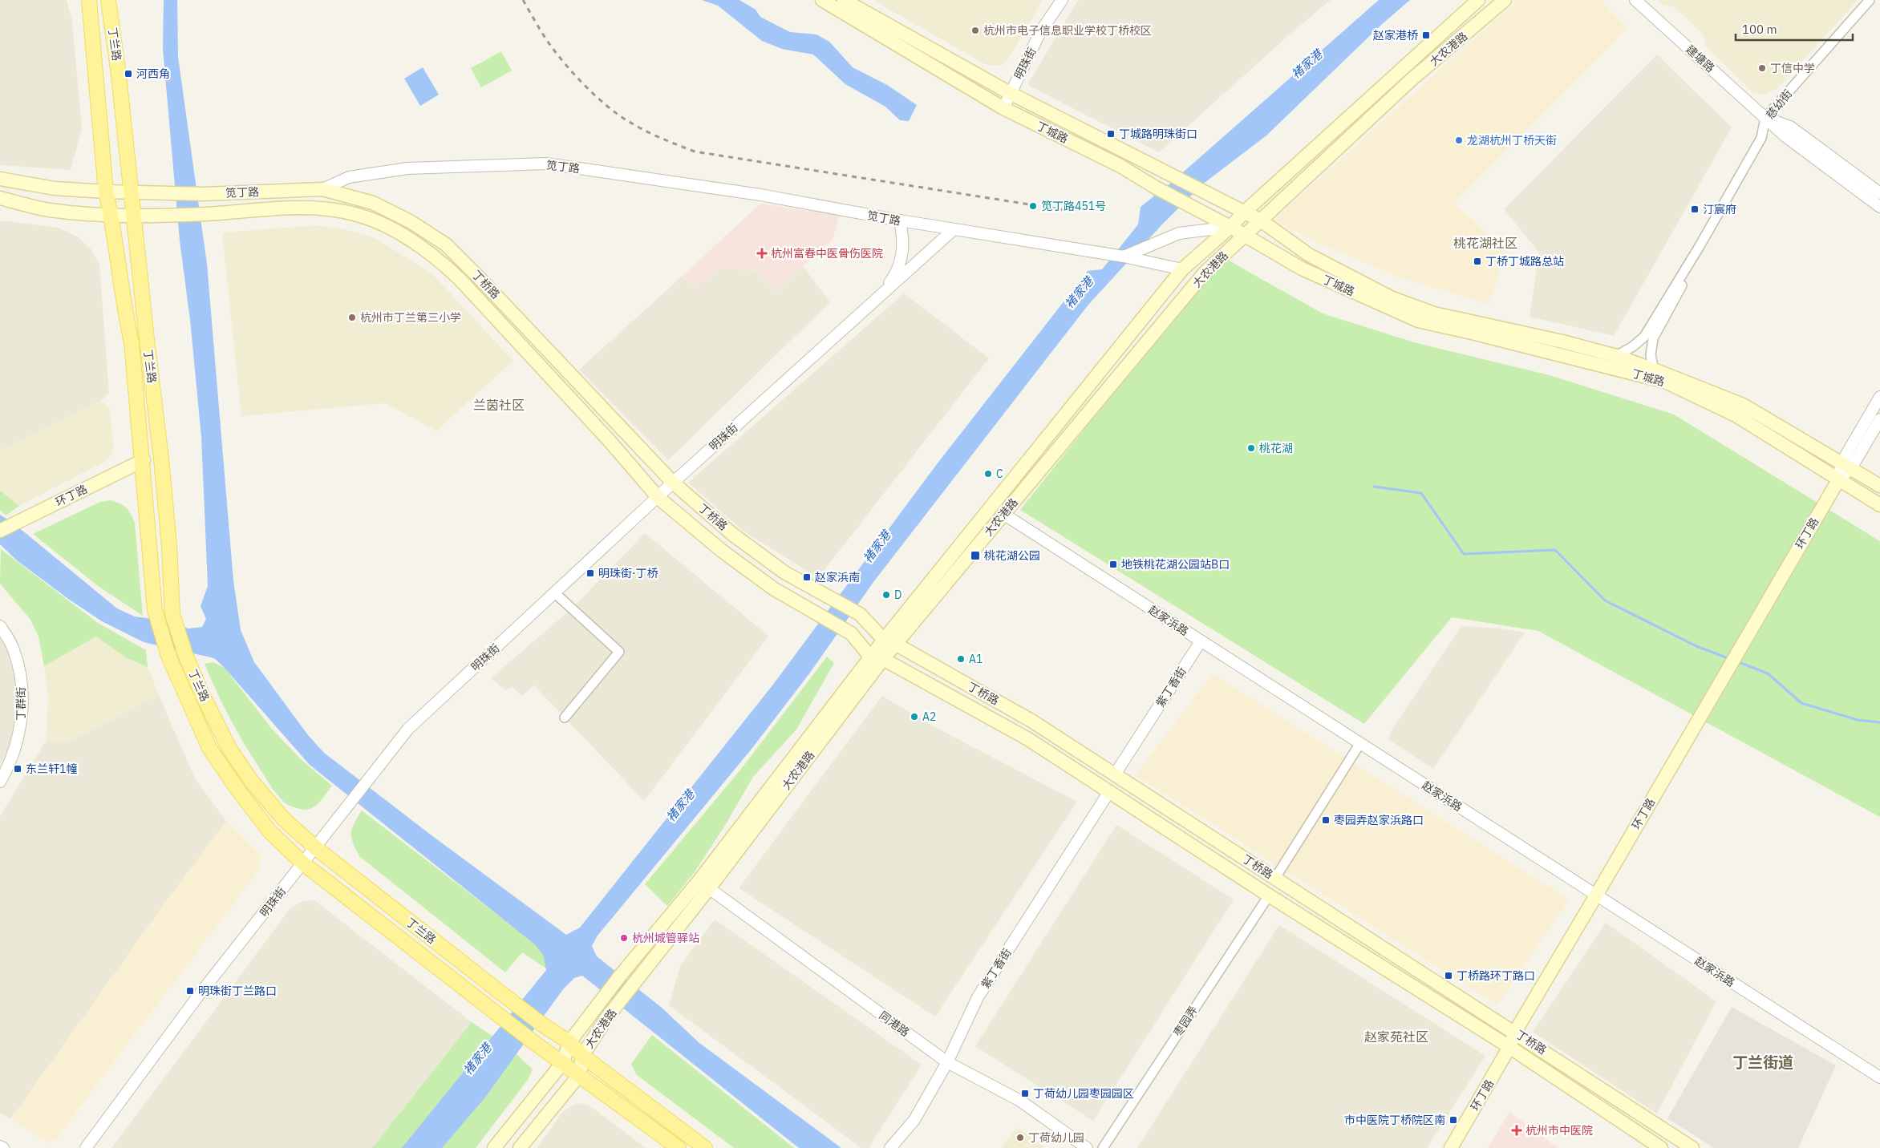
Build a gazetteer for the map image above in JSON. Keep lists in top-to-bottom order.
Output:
{
  "streets": {
    "main road": [
      "丁兰路",
      "大农港路",
      "丁城路",
      "笕丁路",
      "丁桥路",
      "环丁路"
    ],
    "street": [
      "建塘路",
      "明珠街",
      "慈幼街",
      "赵家浜路",
      "紫丁香街",
      "丁群街",
      "枣园弄",
      "同港路"
    ]
  },
  "crossings": [
    ["丁兰路", "大农港路"],
    ["丁兰路", "明珠街"],
    ["丁兰路", "笕丁路"],
    ["丁兰路", "环丁路"],
    ["大农港路", "丁城路"],
    ["大农港路", "笕丁路"],
    ["大农港路", "丁桥路"],
    ["大农港路", "赵家浜路"],
    ["大农港路", "同港路"],
    ["建塘路", "慈幼街"],
    ["明珠街", "丁城路"],
    ["明珠街", "笕丁路"],
    ["明珠街", "丁桥路"],
    ["慈幼街", "丁城路"],
    ["丁城路", "环丁路"],
    ["笕丁路", "丁桥路"],
    ["丁桥路", "环丁路"],
    ["丁桥路", "紫丁香街"],
    ["丁桥路", "枣园弄"],
    ["环丁路", "赵家浜路"],
    ["赵家浜路", "紫丁香街"],
    ["紫丁香街", "同港路"]
  ],
  "districts": [
    "桃花湖社区",
    "兰茵社区",
    "赵家苑社区",
    "丁兰街道"
  ],
  "water": ["褚家港"],
  "places": {
    "other": [
      "杭州市电子信息职业学校丁桥校区",
      "丁信中学",
      "龙湖杭州丁桥天街",
      "笕丁路451号",
      "杭州市丁兰第三小学",
      "桃花湖",
      "C",
      "D",
      "A1",
      "A2",
      "杭州城管驿站",
      "丁荷幼儿园"
    ],
    "transit": [
      "赵家港桥",
      "河西角",
      "丁城路明珠街口",
      "汀宸府",
      "丁桥丁城路总站",
      "桃花湖公园",
      "地铁桃花湖公园站B口",
      "明珠街·丁桥",
      "赵家浜南",
      "东兰轩1幢",
      "枣园弄赵家浜路口",
      "丁桥路环丁路口",
      "明珠街丁兰路口",
      "丁荷幼儿园枣园园区",
      "市中医院丁桥院区南"
    ],
    "health": ["杭州富春中医骨伤医院", "杭州市中医院"]
  },
  "scale_bar": "100 m"
}
